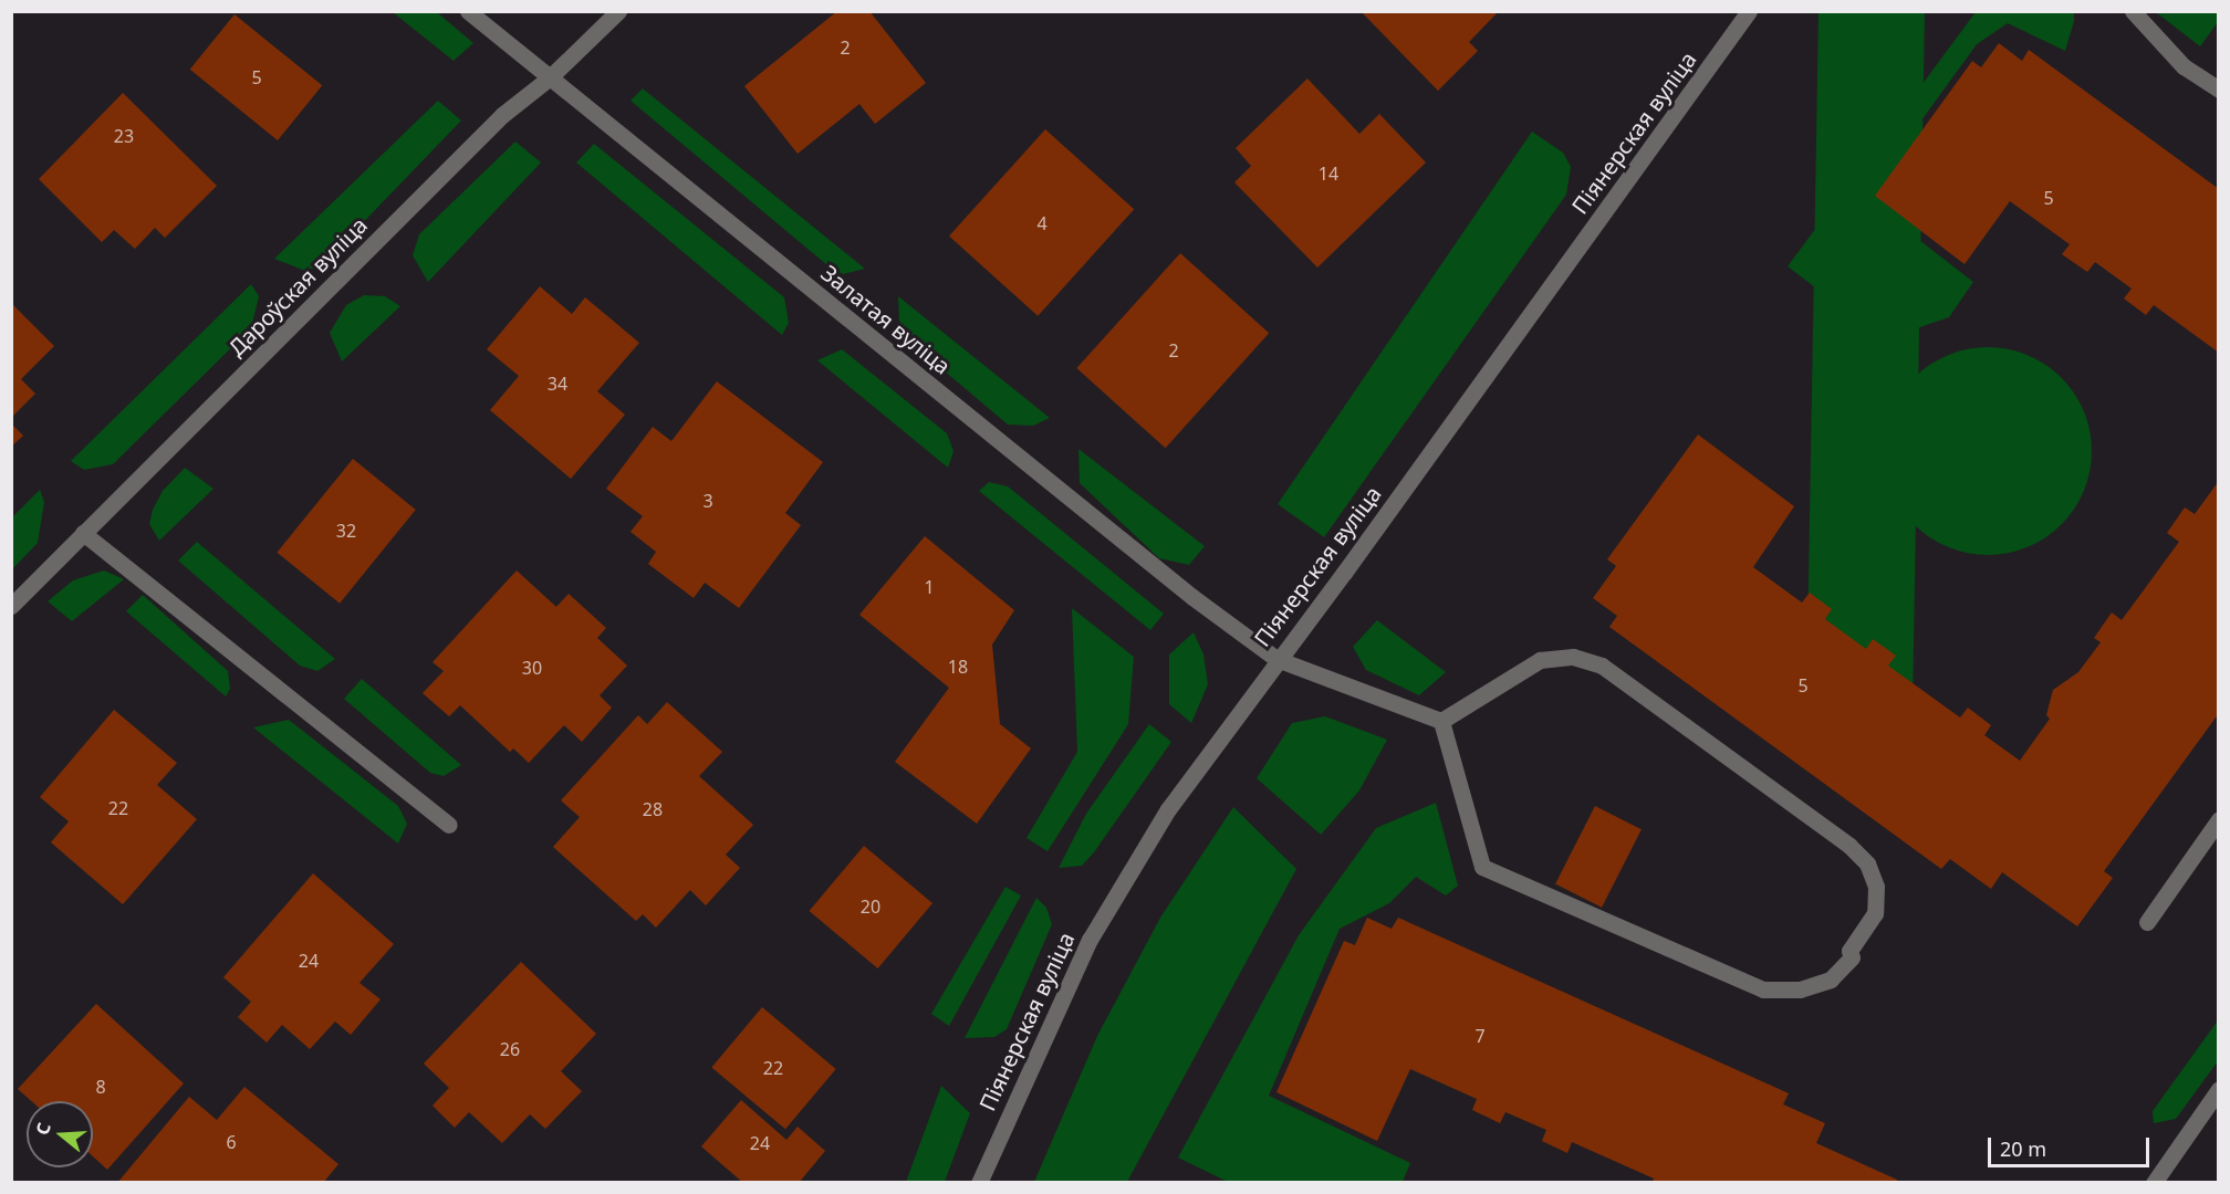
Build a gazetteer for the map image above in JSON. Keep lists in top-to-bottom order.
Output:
{
  "streets": {
    "street": ["Піянерская вуліца", "Дароўская вуліца", "Залатая вуліца"]
  },
  "crossings": [
    ["Піянерская вуліца", "Залатая вуліца"],
    ["Дароўская вуліца", "Залатая вуліца"]
  ],
  "house_numbers": [
    "2",
    "5",
    "23",
    "14",
    "5",
    "4",
    "2",
    "34",
    "3",
    "32",
    "1",
    "18",
    "30",
    "5",
    "22",
    "28",
    "20",
    "24",
    "7",
    "26",
    "22",
    "8",
    "6",
    "24"
  ],
  "scale_bar": "20 m",
  "north": "left"
}
